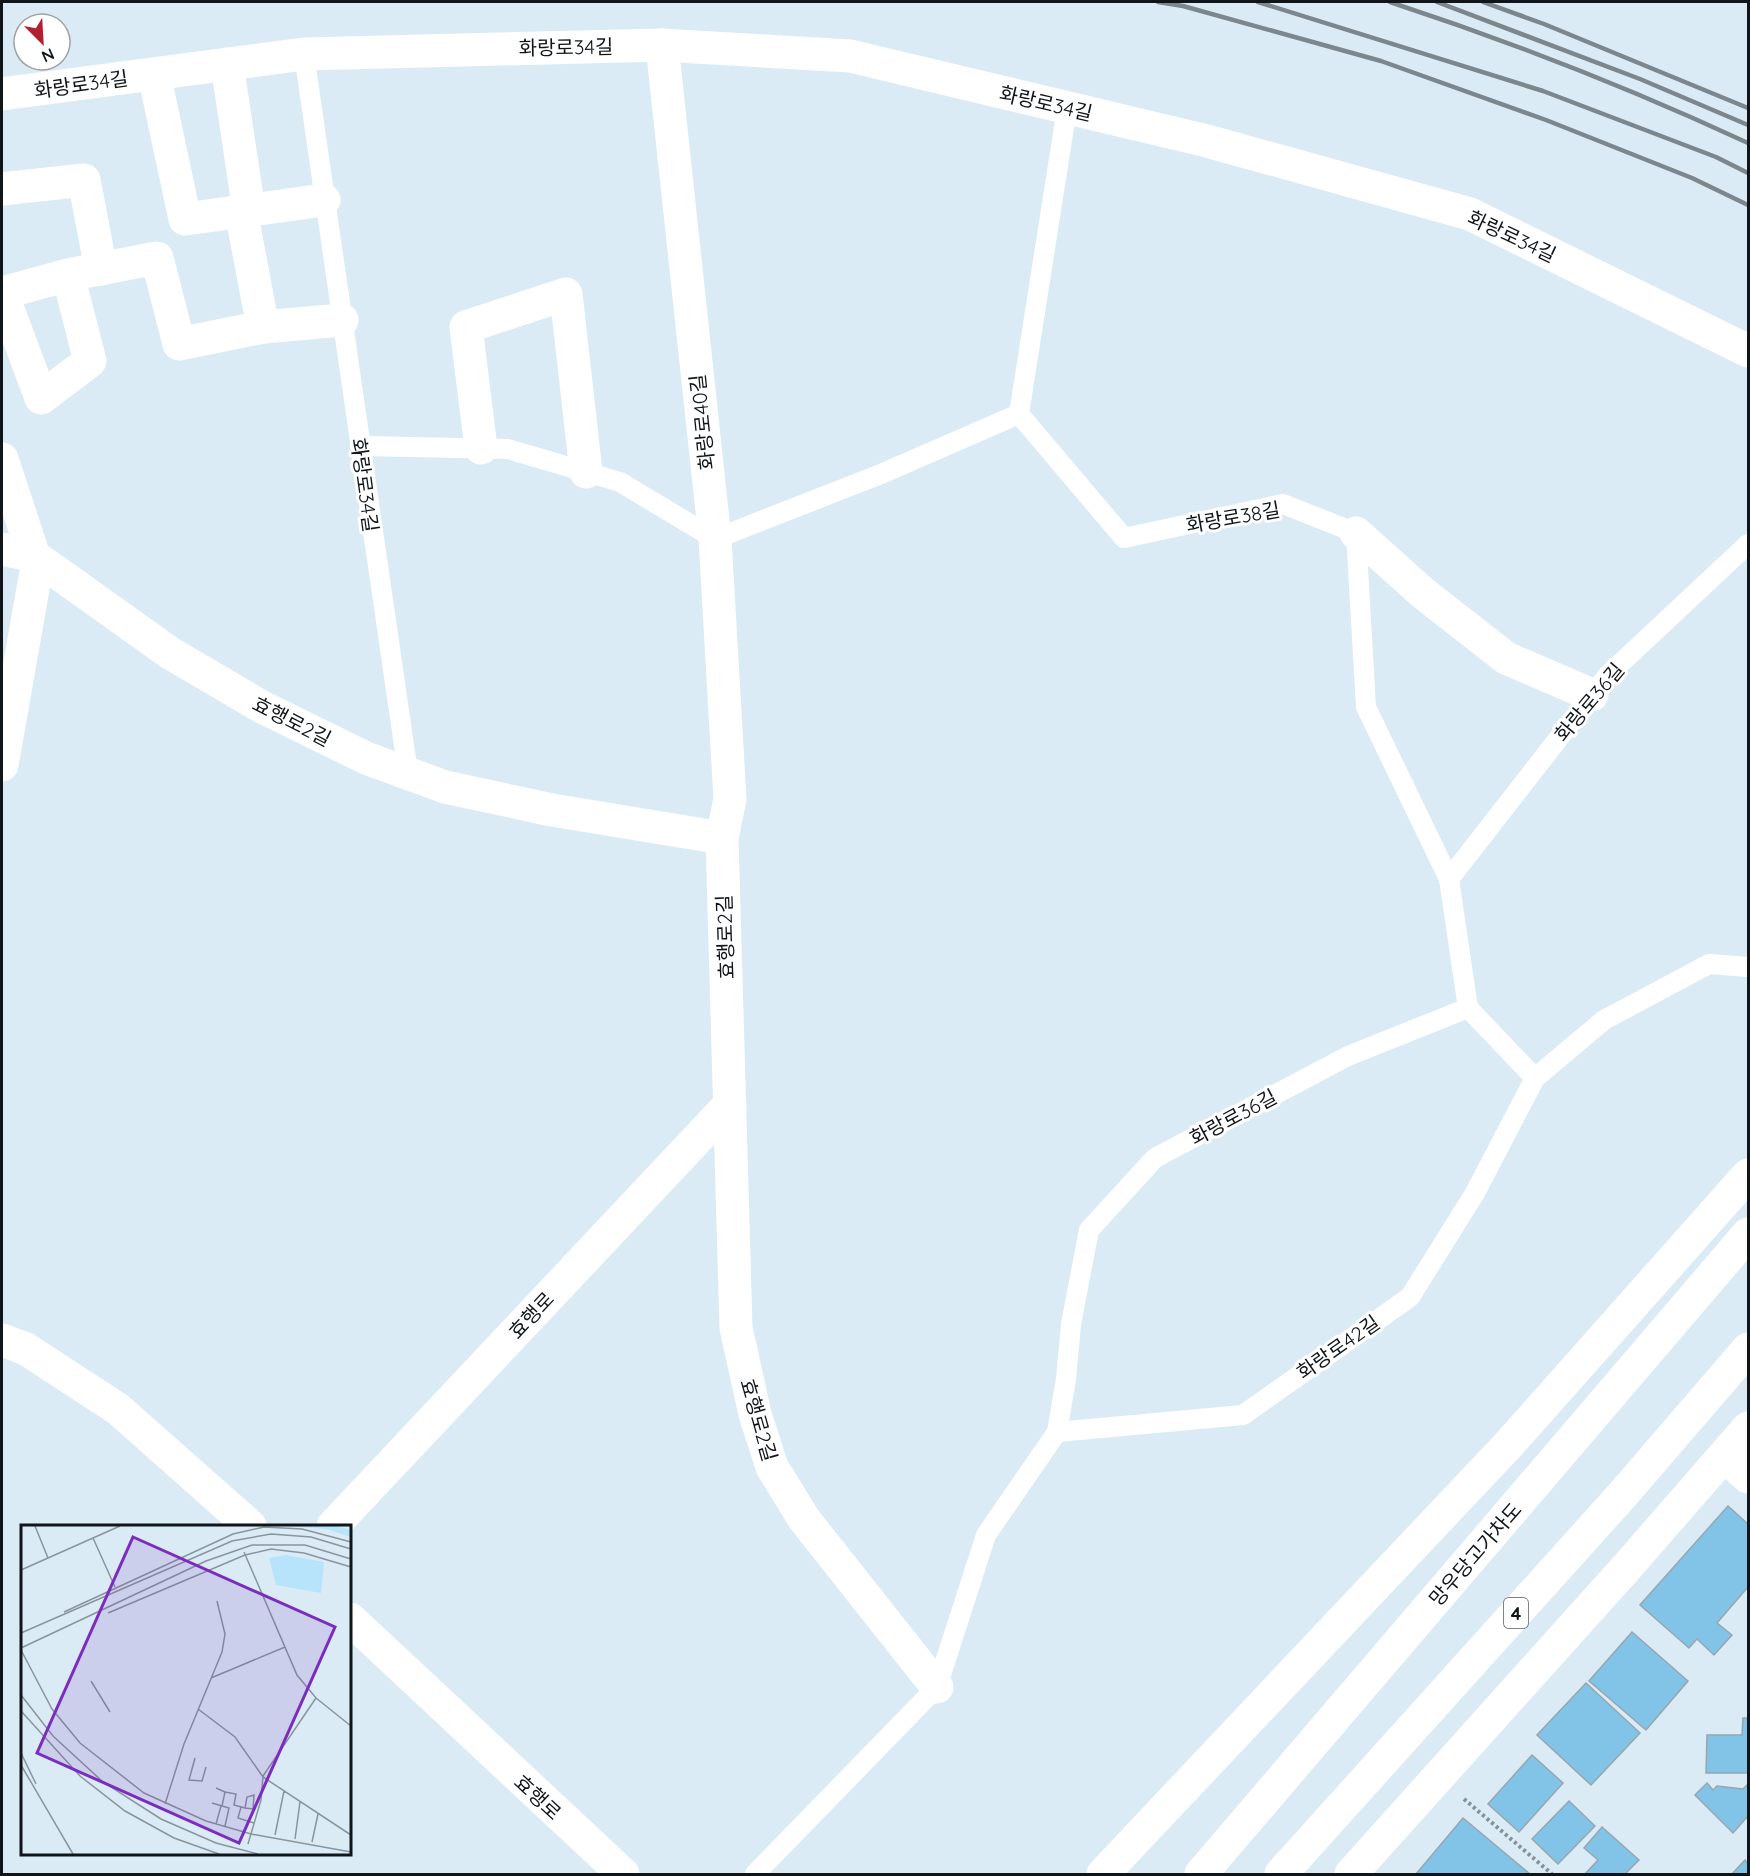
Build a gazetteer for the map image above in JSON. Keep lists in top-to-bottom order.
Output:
{
  "streets": {
    "street": [
      "화랑로34길",
      "화랑로40길",
      "화랑로38길",
      "효행로2길",
      "효행로",
      "망우당고가차도",
      "4"
    ],
    "lane": ["화랑로36길", "화랑로42길"]
  },
  "crossings": [
    ["화랑로34길", "화랑로40길"],
    ["화랑로34길", "효행로2길"],
    ["화랑로40길", "효행로2길"],
    ["화랑로38길", "화랑로36길"],
    ["화랑로36길", "화랑로42길"],
    ["효행로2길", "효행로"]
  ],
  "north": "bottom right"
}
